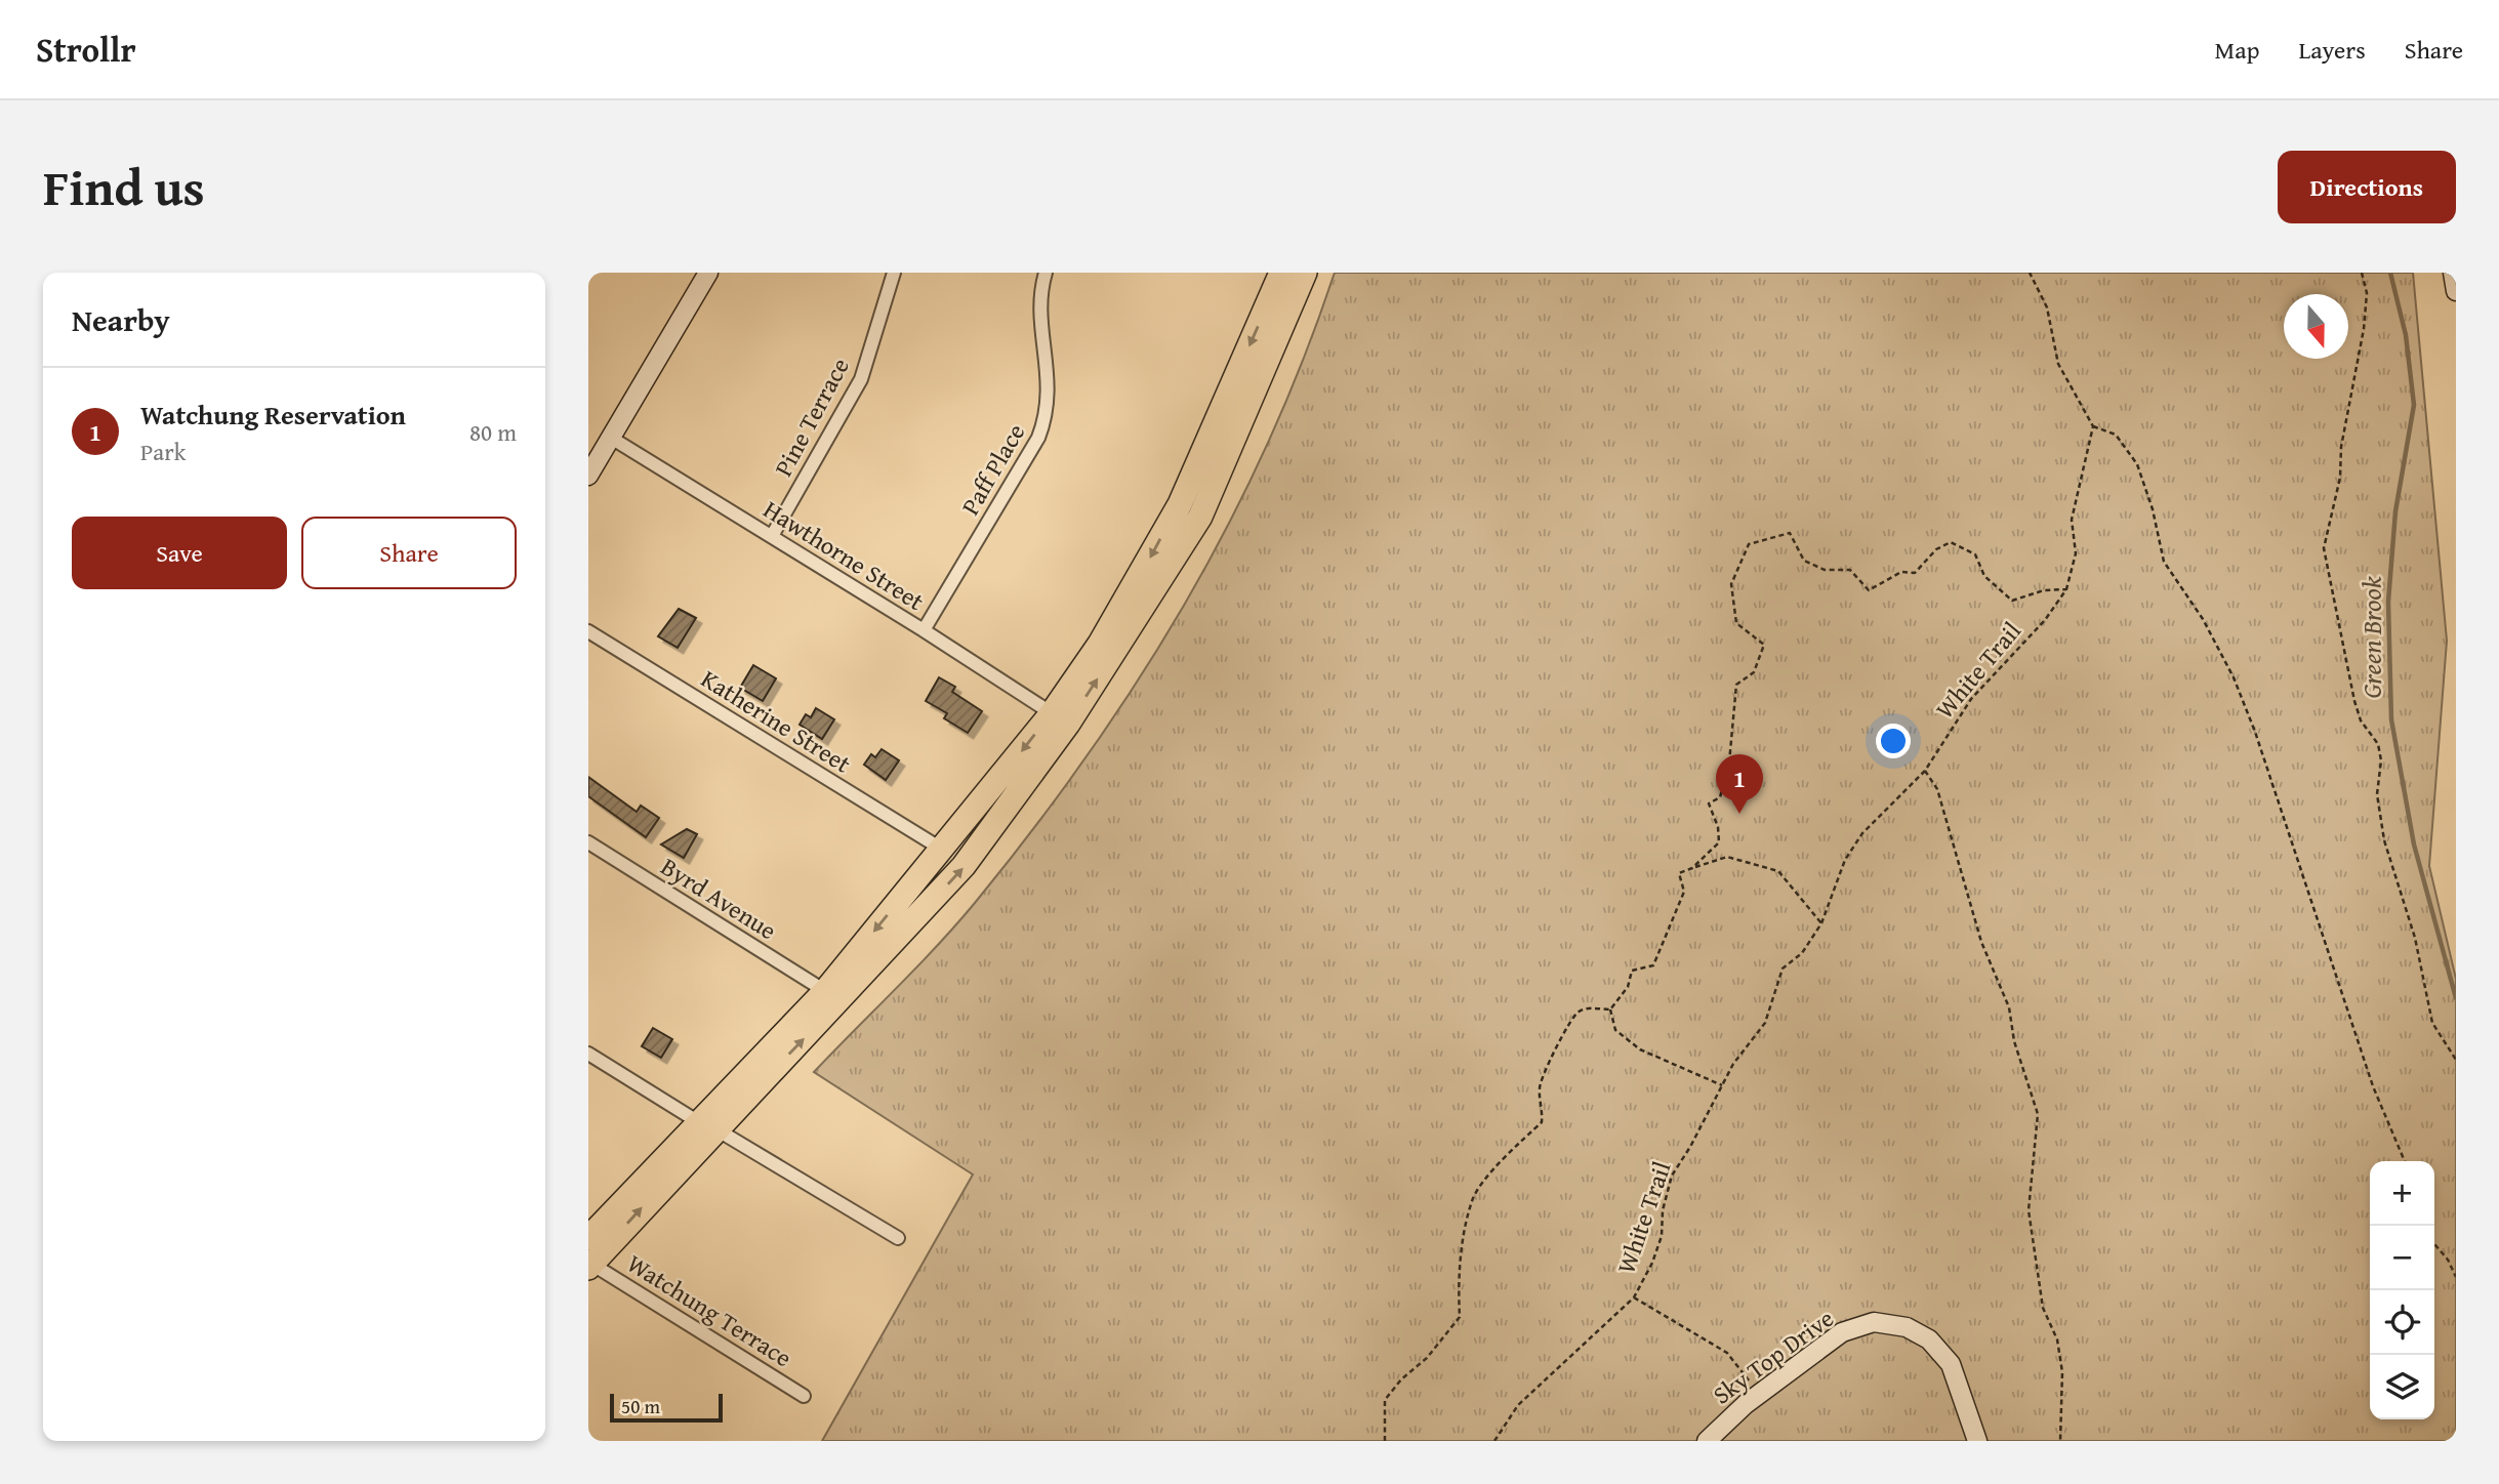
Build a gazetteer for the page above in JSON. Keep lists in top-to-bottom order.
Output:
{
  "streets": {
    "street": [
      "Pine Terrace",
      "Paff Place",
      "Hawthorne Street",
      "Katherine Street",
      "Byrd Avenue",
      "Watchung Terrace",
      "Sky Top Drive"
    ],
    "path": ["White Trail"]
  },
  "crossings": [
    ["Pine Terrace", "Hawthorne Street"],
    ["Paff Place", "Hawthorne Street"]
  ],
  "water": ["Green Brook"],
  "scale_bar": "50 m",
  "north": "bottom",
  "page": {
    "header": "Strollr",
    "nav": ["Map", "Layers", "Share"],
    "title": "Find us",
    "buttons": [
      "Directions",
      ["Save", "Share"]
    ],
    "heading": "Nearby",
    "list": [
      {
        "mark": "1",
        "name": "Watchung Reservation",
        "note": "Park",
        "value": "80 m"
      }
    ],
    "pins": "1",
    "map_buttons": ["+", "−"],
    "scale": "50 m"
  }
}
